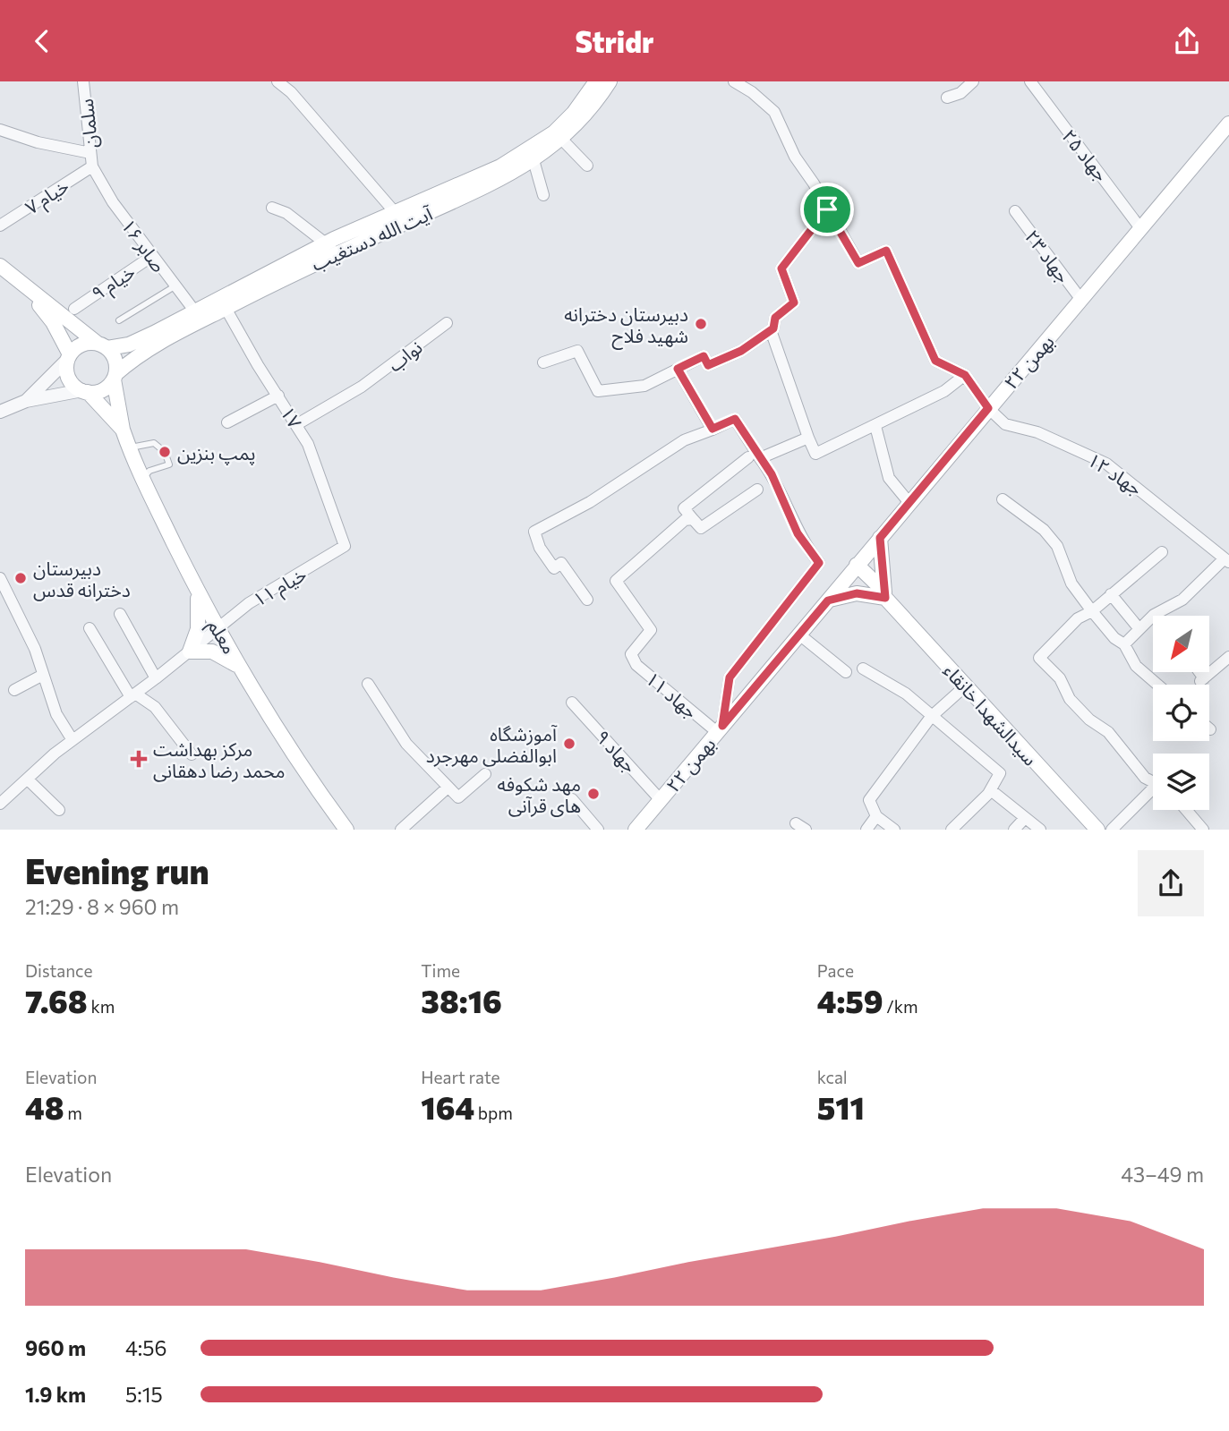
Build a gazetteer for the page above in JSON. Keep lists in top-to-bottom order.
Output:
{
  "streets": {
    "main road": [
      "آیت الله دستغیب",
      "۲۲ بهمن",
      "معلم",
      "سیدالشهدا خانقاء"
    ],
    "street": [
      "سلمان",
      "جهاد ۲۵",
      "خیام ۷",
      "صابر ۱۶",
      "جهاد ۲۳",
      "خیام ۹",
      "نواب",
      "۱۷",
      "جهاد ۱۲",
      "خیام ۱۱",
      "جهاد ۱۱",
      "جهاد ۹"
    ]
  },
  "crossings": [
    ["سلمان", "خیام ۷"],
    ["سلمان", "صابر ۱۶"],
    ["جهاد ۲۵", "۲۲ بهمن"],
    ["خیام ۷", "صابر ۱۶"],
    ["آیت الله دستغیب", "صابر ۱۶"],
    ["آیت الله دستغیب", "۱۷"],
    ["صابر ۱۶", "خیام ۹"],
    ["جهاد ۲۳", "۲۲ بهمن"],
    ["نواب", "۱۷"],
    ["۲۲ بهمن", "جهاد ۱۲"],
    ["۲۲ بهمن", "جهاد ۱۱"],
    ["۲۲ بهمن", "سیدالشهدا خانقاء"],
    ["۲۲ بهمن", "جهاد ۹"],
    ["۱۷", "خیام ۱۱"],
    ["خیام ۱۱", "معلم"]
  ],
  "places": {
    "other": [
      "دبیرستان دخترانه شهید فلاح",
      "پمپ بنزین",
      "دبیرستان دخترانه قدس",
      "آموزشگاه ابوالفضلی مهرجرد",
      "مهد شکوفه های قرآنی"
    ],
    "health": ["مرکز بهداشت محمد رضا دهقانی"]
  },
  "north": "bottom left",
  "page": {
    "header": "Stridr",
    "heading": ["Evening run", "21:29 · 8 × 960 m"],
    "stats": [
      ["Distance", "7.68 km"],
      ["Time", "38:16"],
      ["Pace", "4:59 /km"],
      ["Elevation", "48 m"],
      ["Heart rate", "164 bpm"],
      ["kcal", "511"]
    ],
    "chart": ["Elevation", "43–49 m"],
    "list": [
      {
        "name": "960 m",
        "note": "4:56"
      },
      {
        "name": "1.9 km",
        "note": "5:15"
      }
    ]
  }
}
